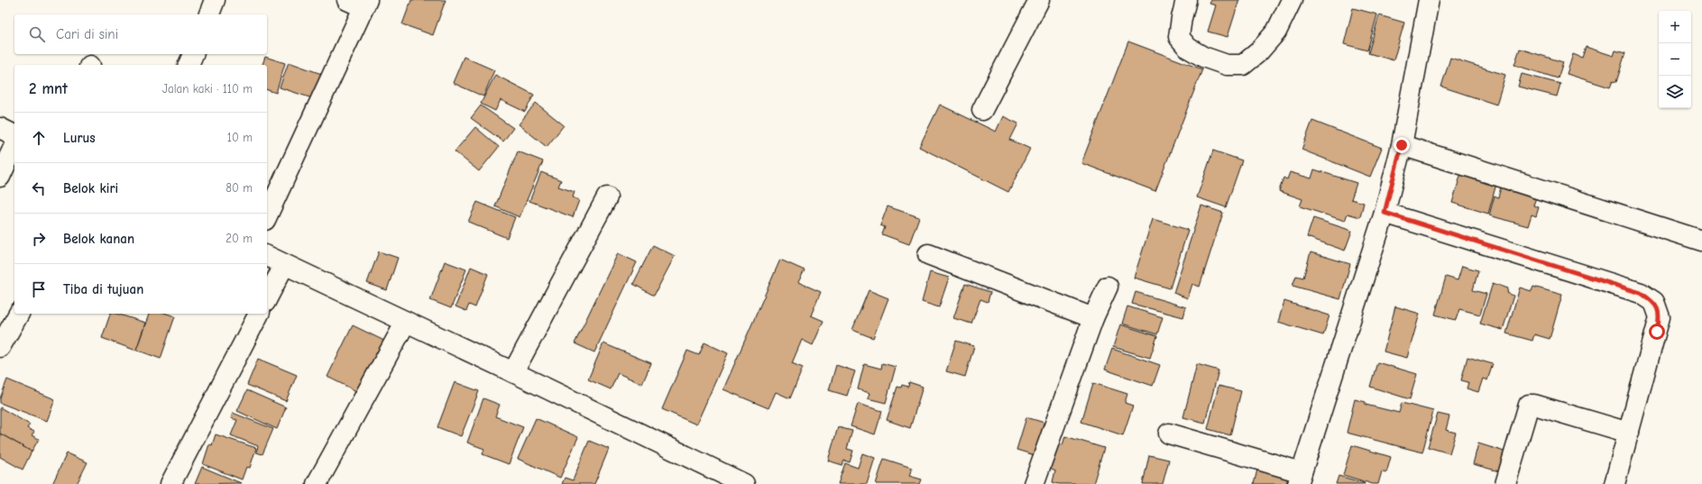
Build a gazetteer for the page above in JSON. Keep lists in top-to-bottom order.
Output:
{
  "page": {
    "map_buttons": ["+", "−"],
    "search": "Cari di sini",
    "heading": ["2 mnt", "Jalan kaki · 110 m"],
    "list": [
      ["Lurus", "10 m"],
      ["Belok kiri", "80 m"],
      ["Belok kanan", "20 m"],
      "Tiba di tujuan"
    ]
  }
}
